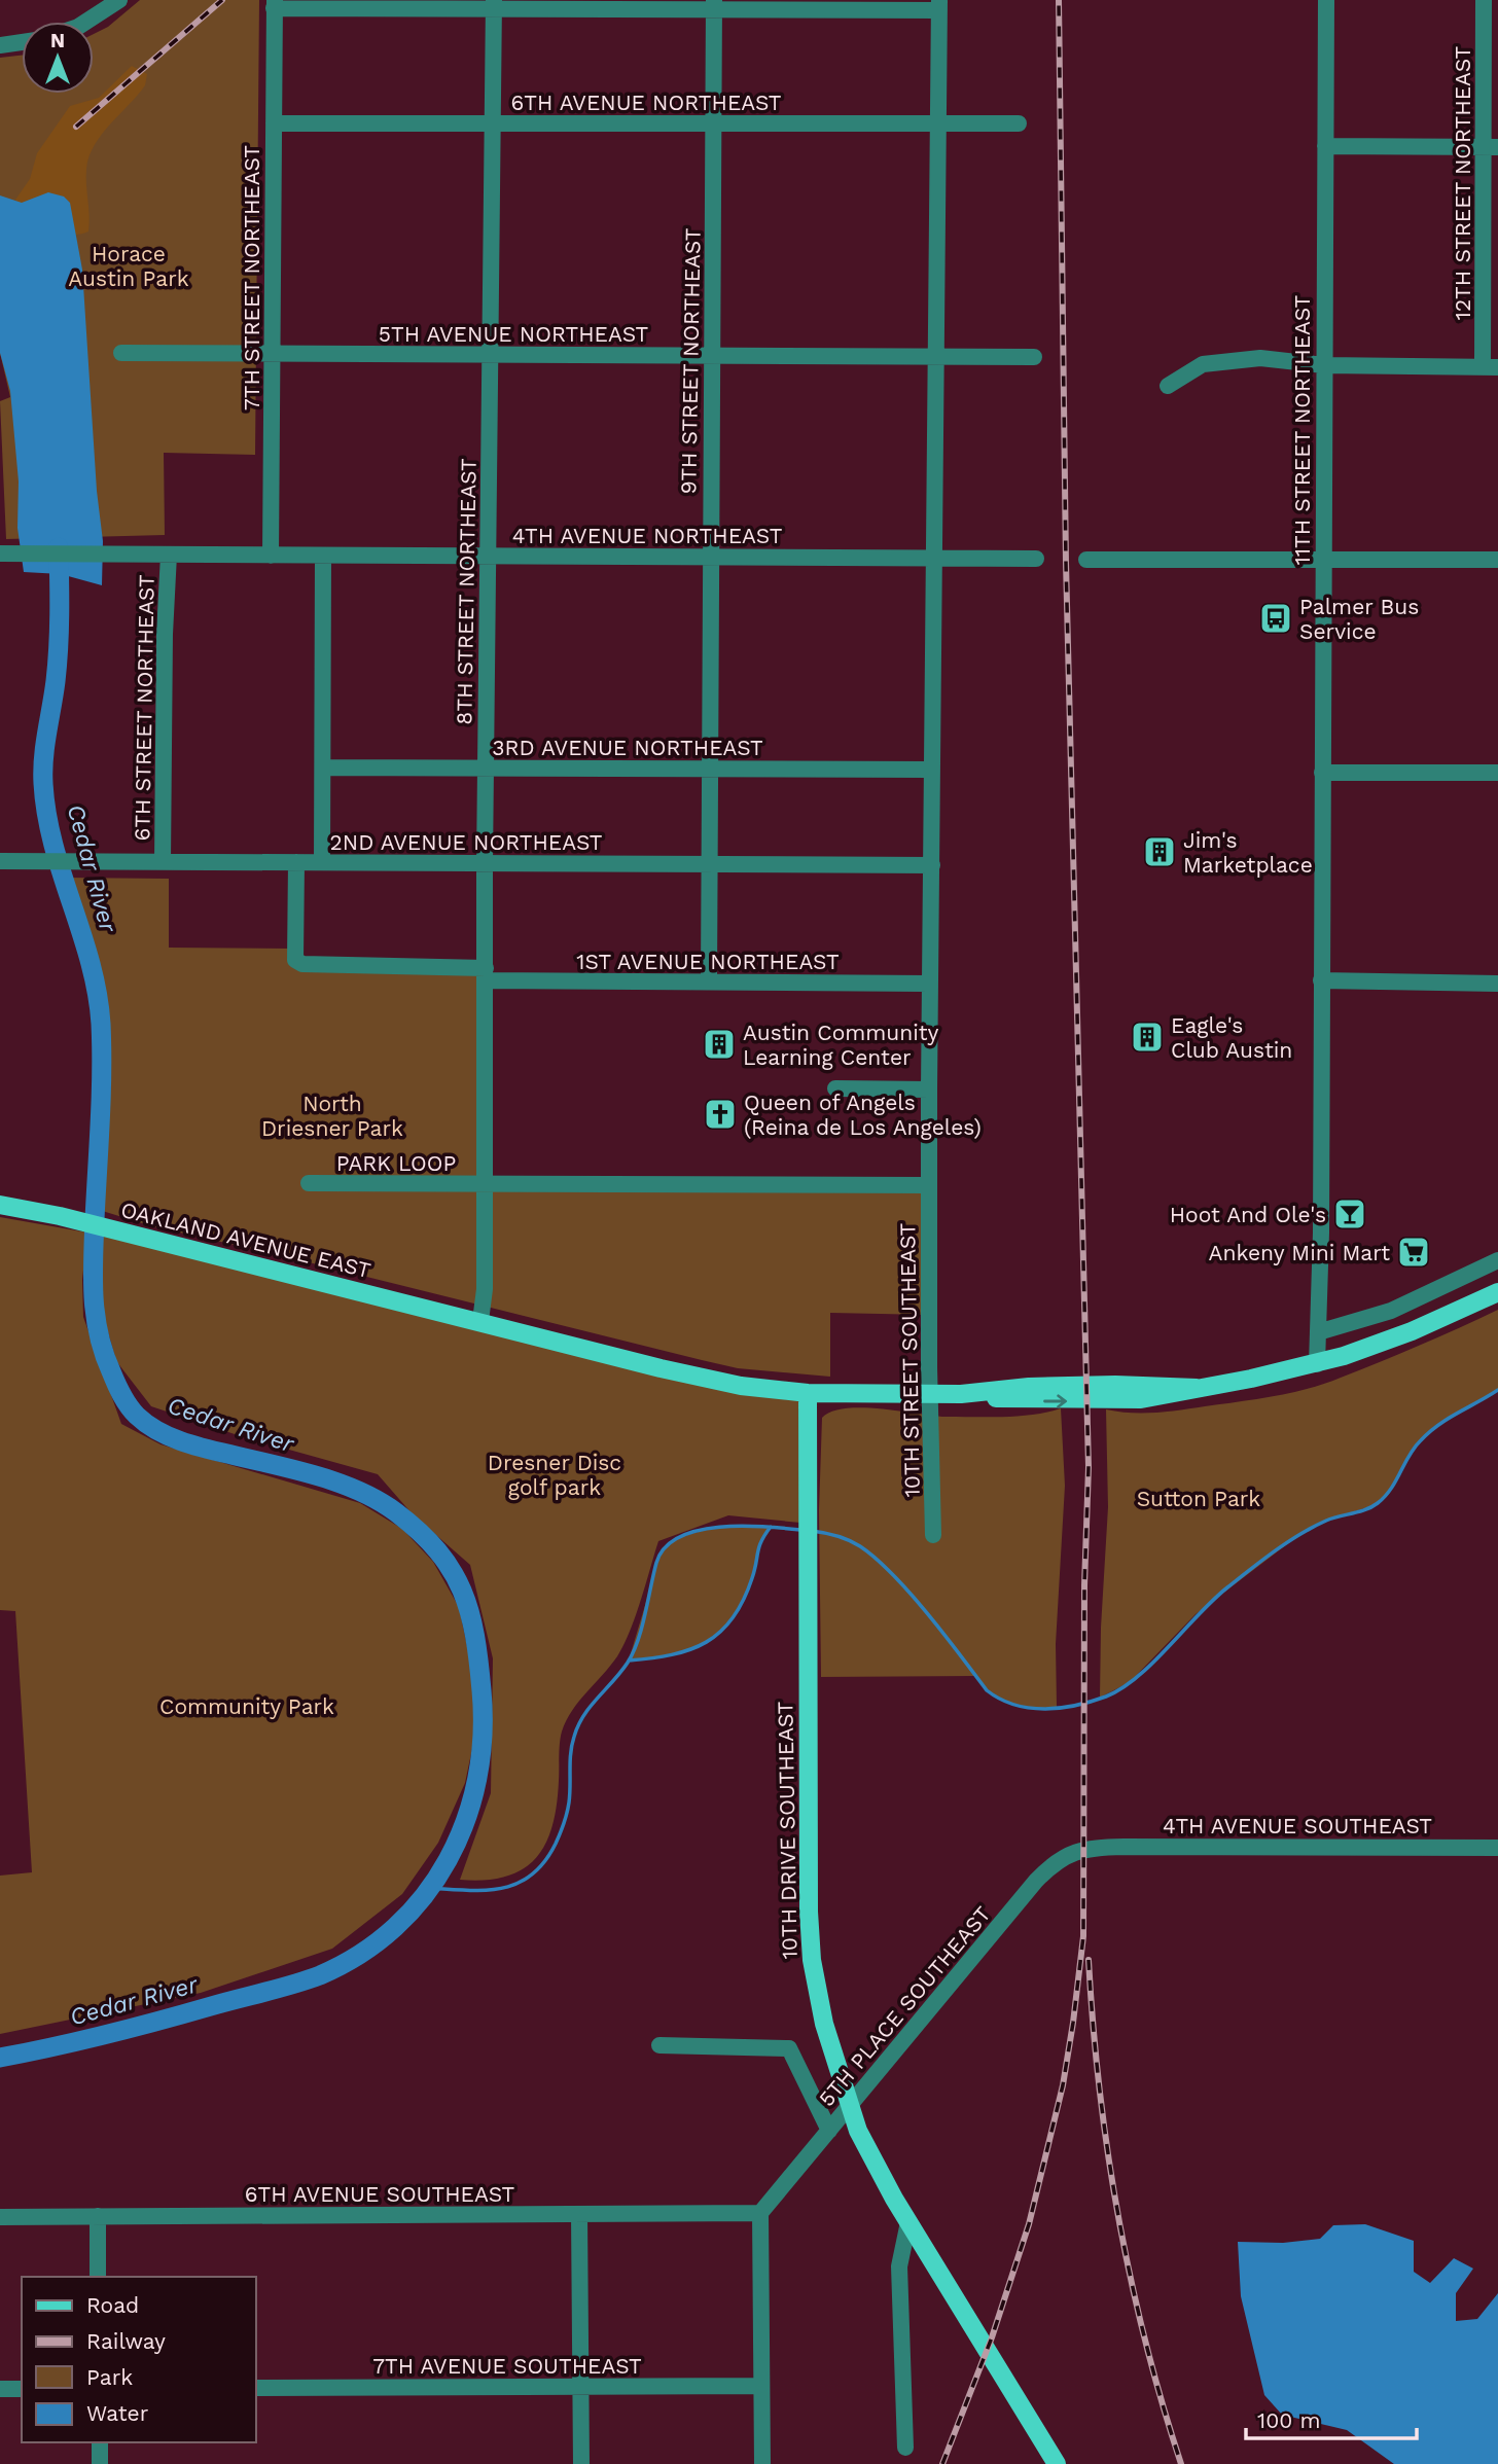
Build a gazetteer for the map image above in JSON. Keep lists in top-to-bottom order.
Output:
{
  "streets": {
    "main road": ["OAKLAND AVENUE EAST", "10TH DRIVE SOUTHEAST"],
    "street": [
      "6TH AVENUE NORTHEAST",
      "12TH STREET NORTHEAST",
      "7TH STREET NORTHEAST",
      "5TH AVENUE NORTHEAST",
      "9TH STREET NORTHEAST",
      "11TH STREET NORTHEAST",
      "4TH AVENUE NORTHEAST",
      "8TH STREET NORTHEAST",
      "6TH STREET NORTHEAST",
      "3RD AVENUE NORTHEAST",
      "2ND AVENUE NORTHEAST",
      "1ST AVENUE NORTHEAST",
      "PARK LOOP",
      "10TH STREET SOUTHEAST",
      "4TH AVENUE SOUTHEAST",
      "5TH PLACE SOUTHEAST",
      "6TH AVENUE SOUTHEAST",
      "7TH AVENUE SOUTHEAST"
    ]
  },
  "crossings": [
    ["6TH AVENUE NORTHEAST", "7TH STREET NORTHEAST"],
    ["6TH AVENUE NORTHEAST", "9TH STREET NORTHEAST"],
    ["6TH AVENUE NORTHEAST", "8TH STREET NORTHEAST"],
    ["6TH AVENUE NORTHEAST", "10TH STREET SOUTHEAST"],
    ["7TH STREET NORTHEAST", "5TH AVENUE NORTHEAST"],
    ["7TH STREET NORTHEAST", "4TH AVENUE NORTHEAST"],
    ["5TH AVENUE NORTHEAST", "9TH STREET NORTHEAST"],
    ["5TH AVENUE NORTHEAST", "8TH STREET NORTHEAST"],
    ["5TH AVENUE NORTHEAST", "10TH STREET SOUTHEAST"],
    ["9TH STREET NORTHEAST", "4TH AVENUE NORTHEAST"],
    ["9TH STREET NORTHEAST", "3RD AVENUE NORTHEAST"],
    ["9TH STREET NORTHEAST", "2ND AVENUE NORTHEAST"],
    ["9TH STREET NORTHEAST", "1ST AVENUE NORTHEAST"],
    ["11TH STREET NORTHEAST", "OAKLAND AVENUE EAST"],
    ["4TH AVENUE NORTHEAST", "8TH STREET NORTHEAST"],
    ["4TH AVENUE NORTHEAST", "6TH STREET NORTHEAST"],
    ["4TH AVENUE NORTHEAST", "10TH STREET SOUTHEAST"],
    ["8TH STREET NORTHEAST", "3RD AVENUE NORTHEAST"],
    ["8TH STREET NORTHEAST", "2ND AVENUE NORTHEAST"],
    ["8TH STREET NORTHEAST", "1ST AVENUE NORTHEAST"],
    ["8TH STREET NORTHEAST", "PARK LOOP"],
    ["8TH STREET NORTHEAST", "OAKLAND AVENUE EAST"],
    ["6TH STREET NORTHEAST", "2ND AVENUE NORTHEAST"],
    ["3RD AVENUE NORTHEAST", "10TH STREET SOUTHEAST"],
    ["2ND AVENUE NORTHEAST", "1ST AVENUE NORTHEAST"],
    ["2ND AVENUE NORTHEAST", "10TH STREET SOUTHEAST"],
    ["1ST AVENUE NORTHEAST", "10TH STREET SOUTHEAST"],
    ["OAKLAND AVENUE EAST", "10TH STREET SOUTHEAST"],
    ["OAKLAND AVENUE EAST", "10TH DRIVE SOUTHEAST"],
    ["4TH AVENUE SOUTHEAST", "5TH PLACE SOUTHEAST"],
    ["10TH DRIVE SOUTHEAST", "5TH PLACE SOUTHEAST"],
    ["5TH PLACE SOUTHEAST", "6TH AVENUE SOUTHEAST"]
  ],
  "water": ["Cedar River"],
  "parks": [
    "Horace Austin Park",
    "North Driesner Park",
    "Dresner Disc golf park",
    "Sutton Park",
    "Community Park"
  ],
  "places": {
    "bus stop": ["Palmer Bus Service"],
    "building": ["Jim's Marketplace", "Eagle's Club Austin", "Austin Community Learning Center"],
    "church": ["Queen of Angels (Reina de Los Angeles)"],
    "bar": ["Hoot And Ole's"],
    "supermarket": ["Ankeny Mini Mart"]
  },
  "legend": [
    "Road",
    "Railway",
    "Park",
    "Water"
  ],
  "scale_bar": "100 m",
  "north": "top"
}
